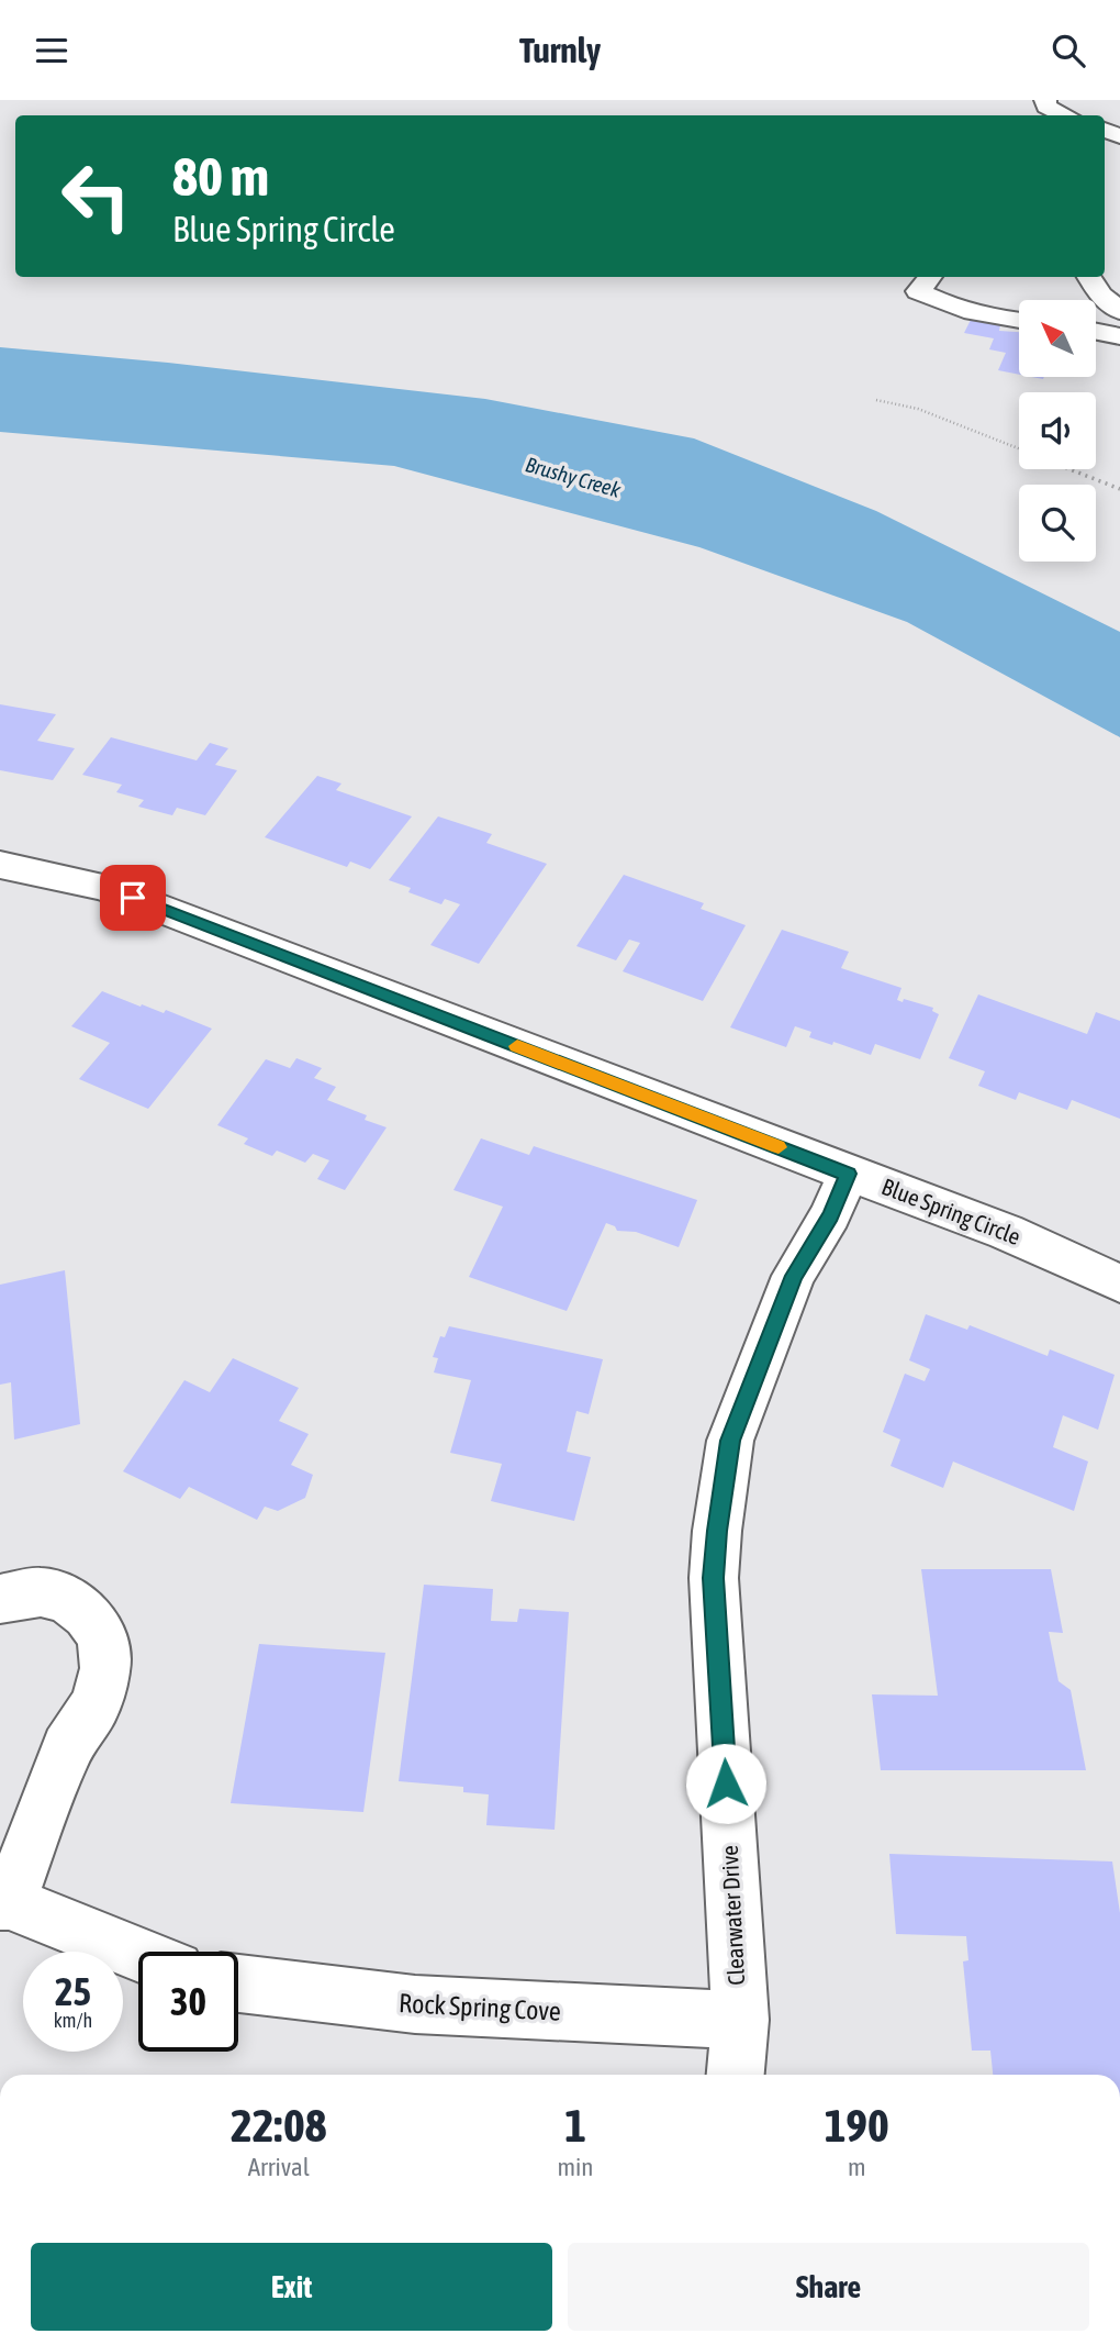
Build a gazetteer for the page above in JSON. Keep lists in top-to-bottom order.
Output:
{
  "streets": {
    "street": ["Blue Spring Circle", "Clearwater Drive", "Rock Spring Cove"]
  },
  "crossings": [
    ["Blue Spring Circle", "Clearwater Drive"],
    ["Clearwater Drive", "Rock Spring Cove"]
  ],
  "water": ["Brushy Creek"],
  "north": "top left",
  "page": {
    "header": "Turnly",
    "turn": ["80 m", "Blue Spring Circle"],
    "speed": "25 km/h",
    "limit": "30",
    "eta": [
      "22:08",
      "Arrival",
      "1",
      "min",
      "190",
      "m"
    ],
    "buttons": ["Exit", "Share"]
  }
}
